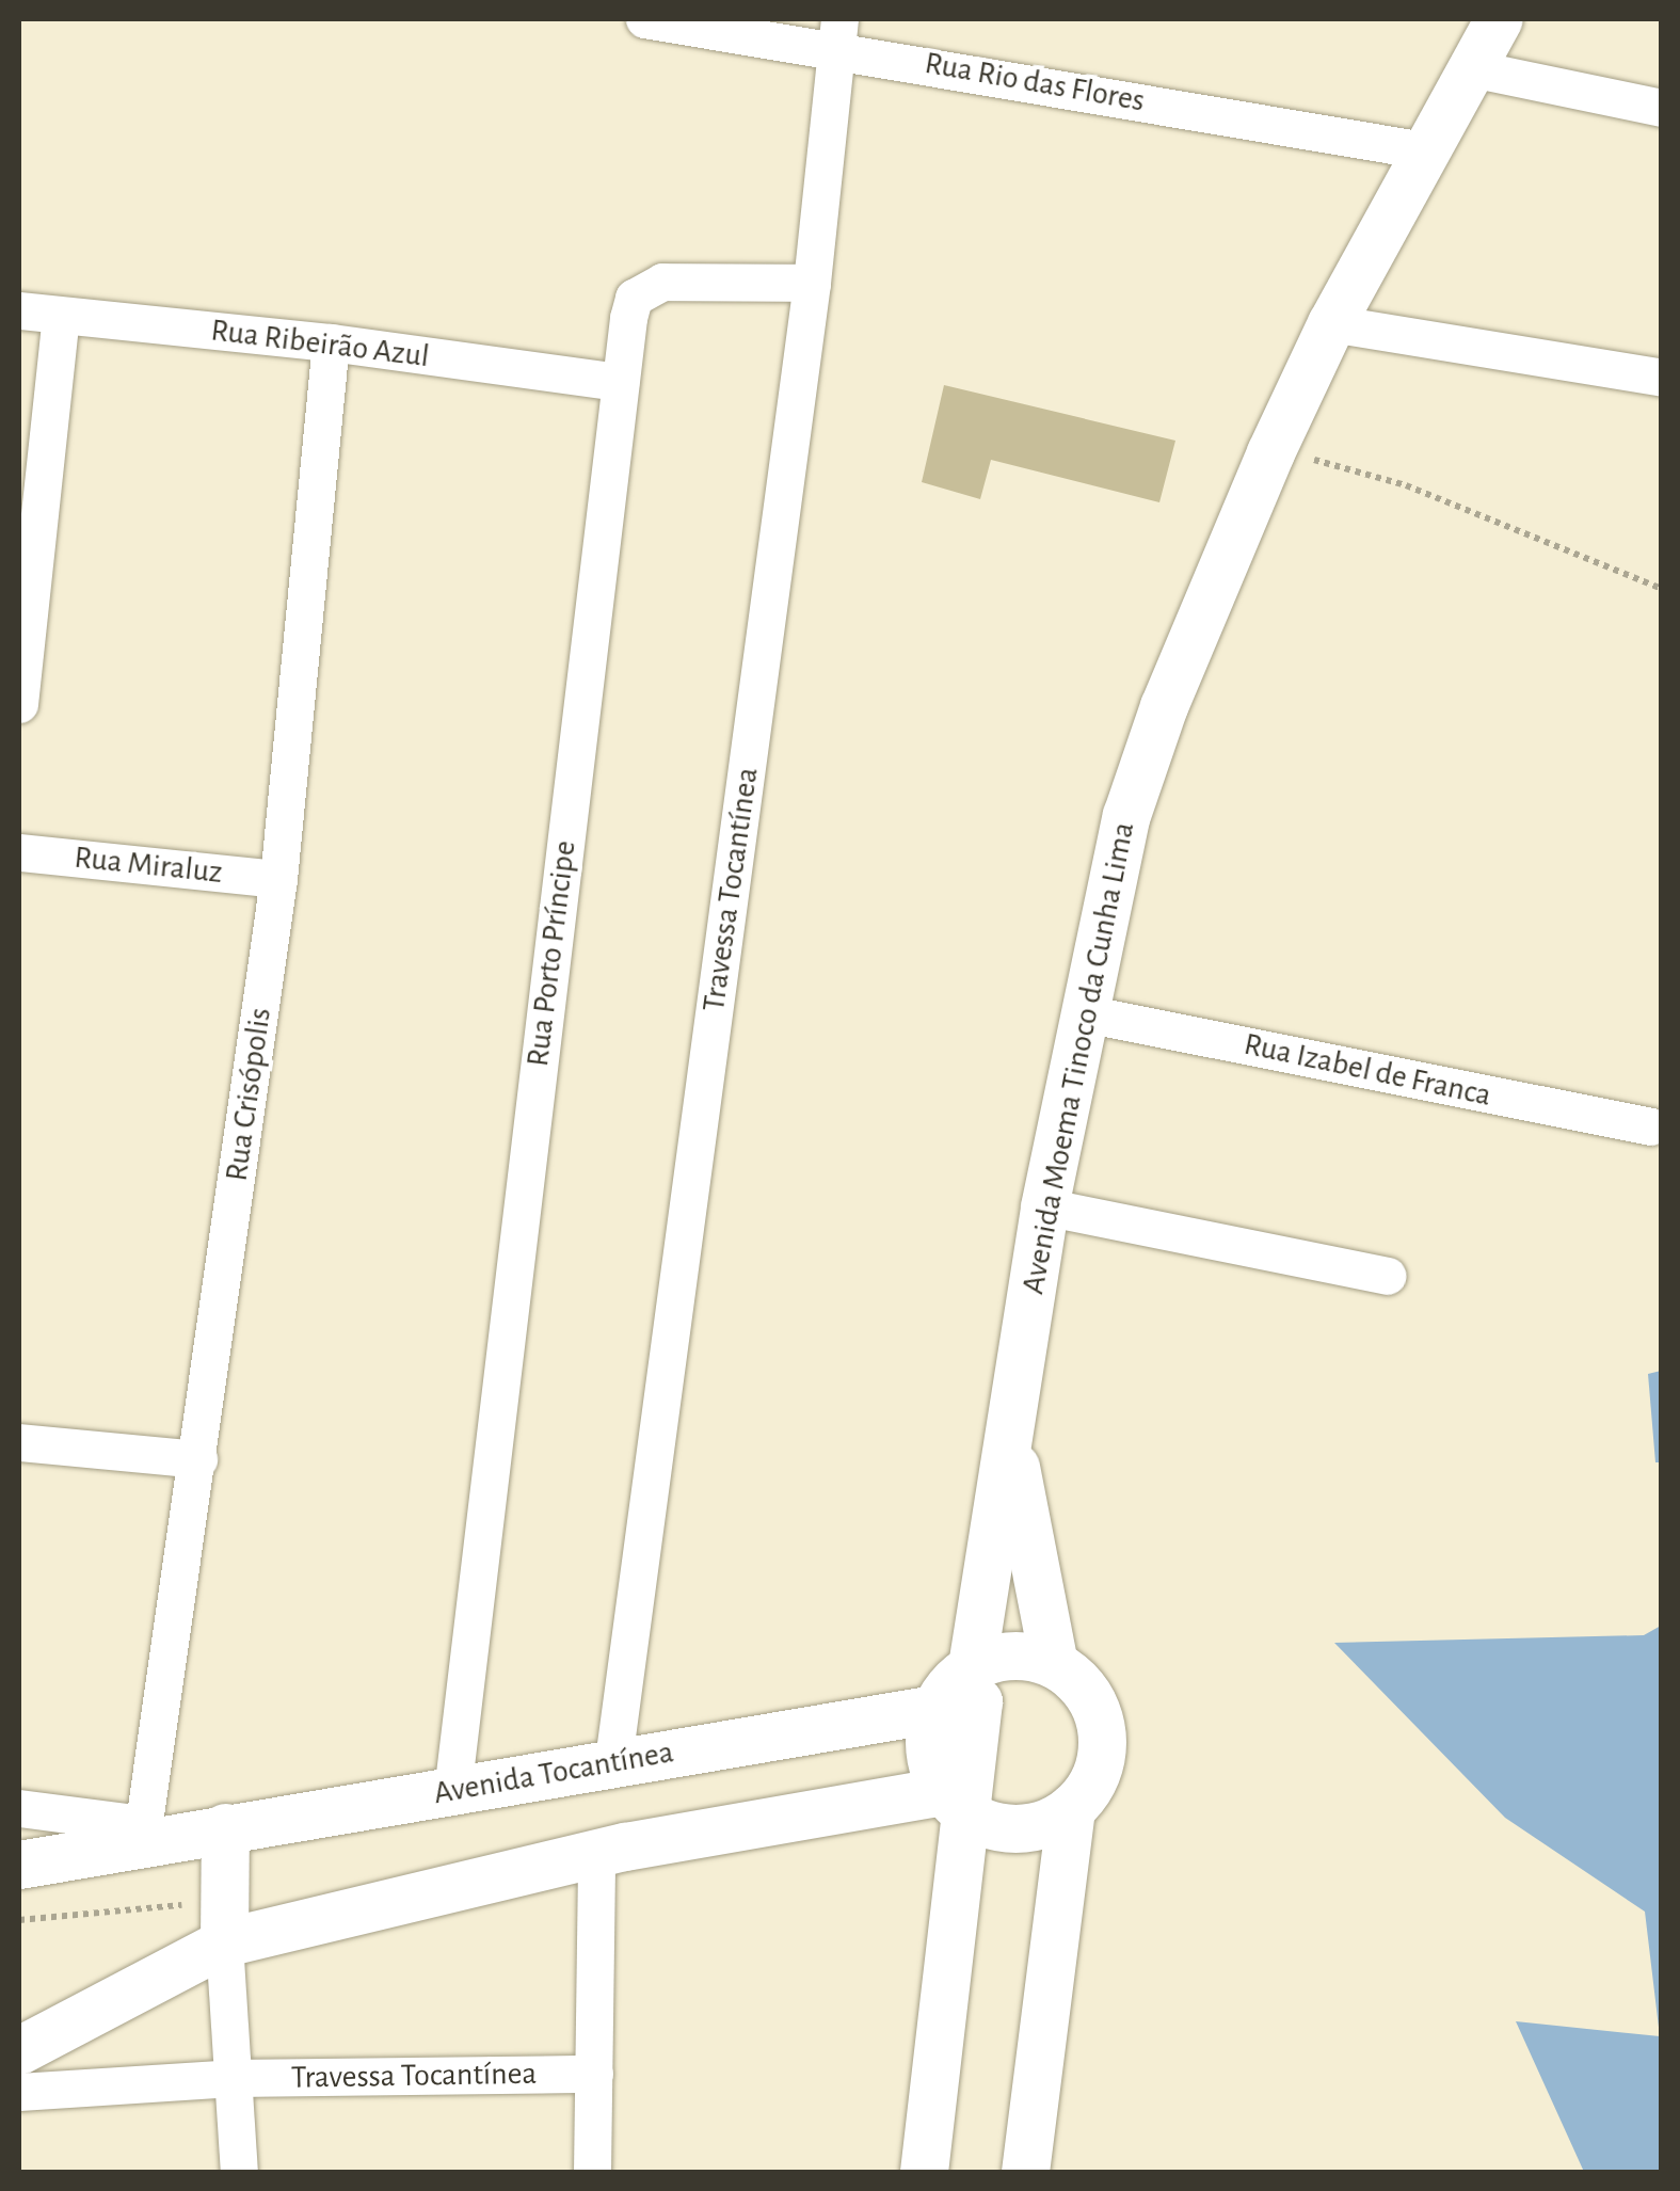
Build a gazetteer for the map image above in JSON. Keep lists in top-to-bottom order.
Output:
{
  "streets": {
    "main road": ["Avenida Moema Tinoco da Cunha Lima", "Avenida Tocantínea"],
    "street": [
      "Rua Rio das Flores",
      "Rua Ribeirão Azul",
      "Rua Miraluz",
      "Travessa Tocantínea",
      "Rua Porto Príncipe",
      "Rua Izabel de Franca",
      "Rua Crisópolis"
    ]
  },
  "crossings": [
    ["Rua Rio das Flores", "Travessa Tocantínea"],
    ["Rua Rio das Flores", "Avenida Moema Tinoco da Cunha Lima"],
    ["Rua Ribeirão Azul", "Rua Porto Príncipe"],
    ["Rua Ribeirão Azul", "Rua Crisópolis"],
    ["Rua Miraluz", "Rua Crisópolis"],
    ["Travessa Tocantínea", "Rua Porto Príncipe"],
    ["Travessa Tocantínea", "Avenida Tocantínea"],
    ["Rua Porto Príncipe", "Avenida Tocantínea"],
    ["Avenida Moema Tinoco da Cunha Lima", "Rua Izabel de Franca"],
    ["Rua Crisópolis", "Avenida Tocantínea"]
  ]
}
